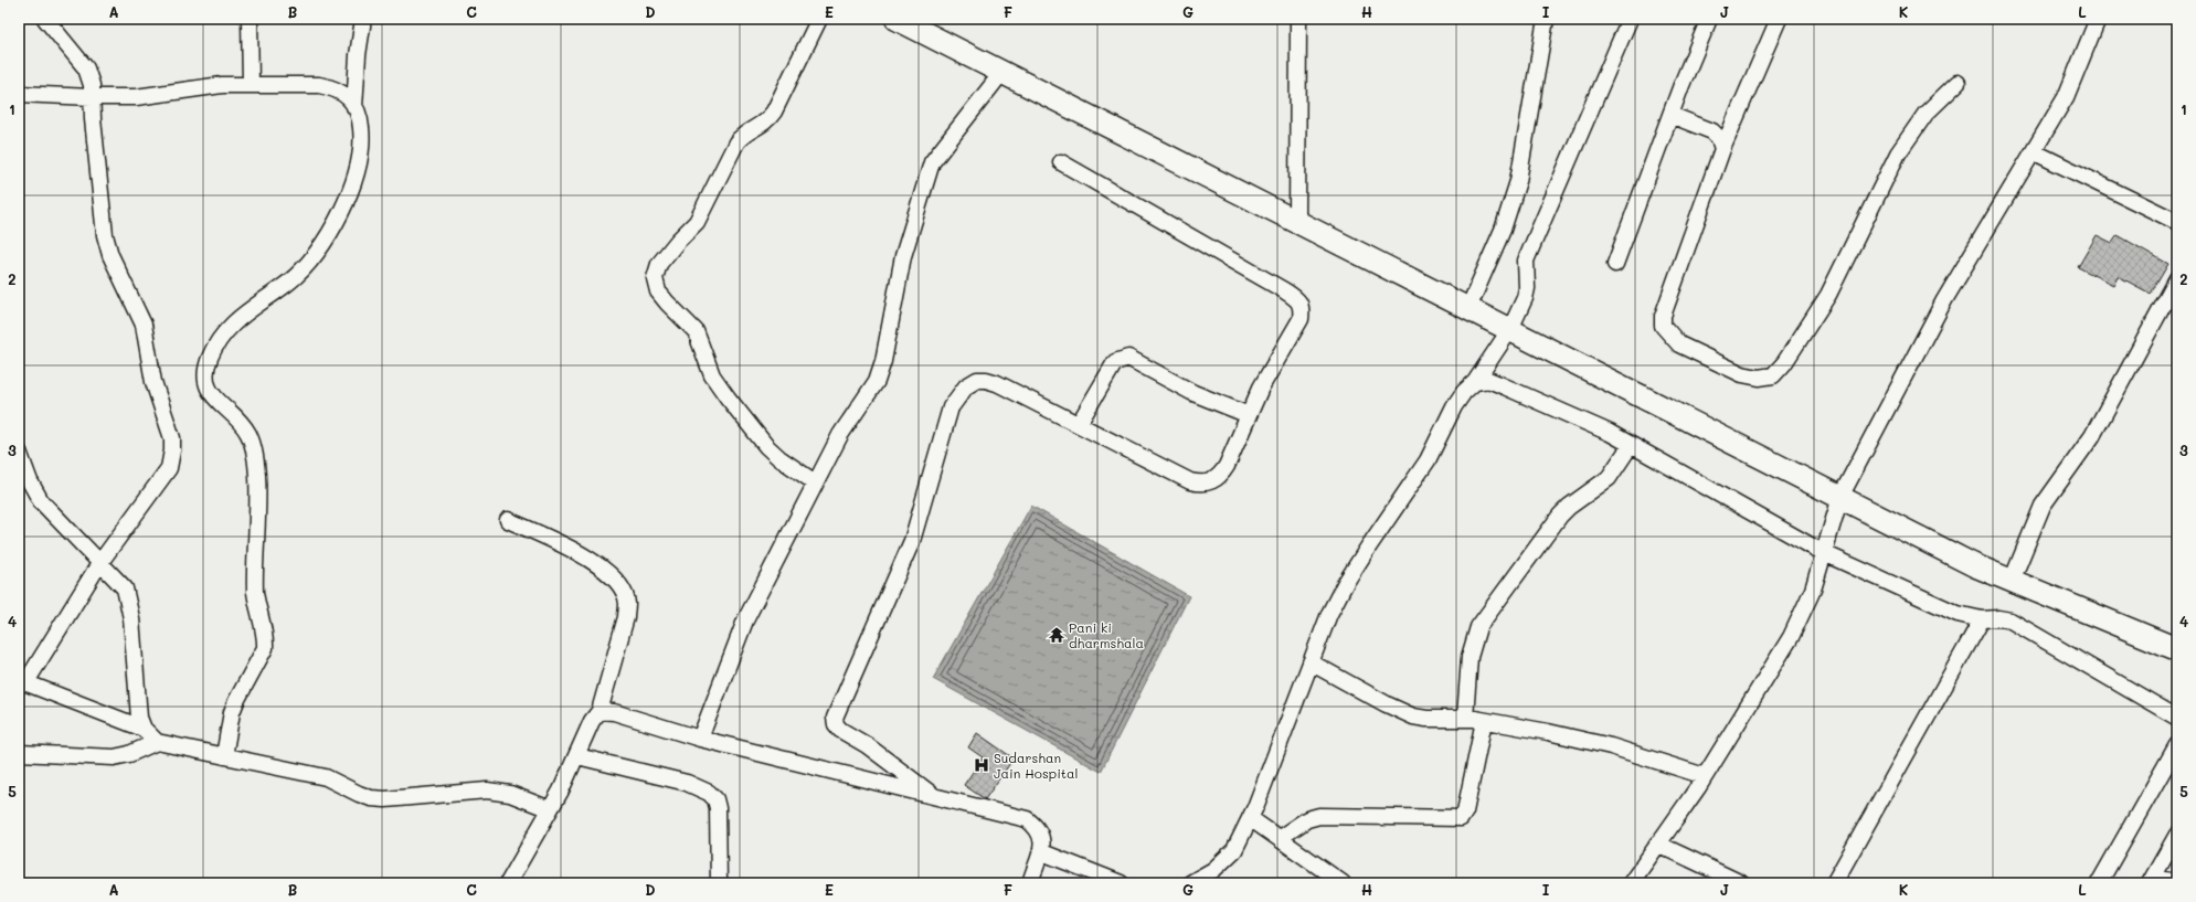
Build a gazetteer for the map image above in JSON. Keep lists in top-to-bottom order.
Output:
{
  "places": {
    "temple": ["Pani ki dharmshala"],
    "hospital": ["Sudarshan Jain Hospital"]
  },
  "grid": {
    "columns": [
      "A",
      "B",
      "C",
      "D",
      "E",
      "F",
      "G",
      "H",
      "I",
      "J",
      "K",
      "L"
    ],
    "rows": [
      "1",
      "2",
      "3",
      "4",
      "5"
    ]
  }
}
